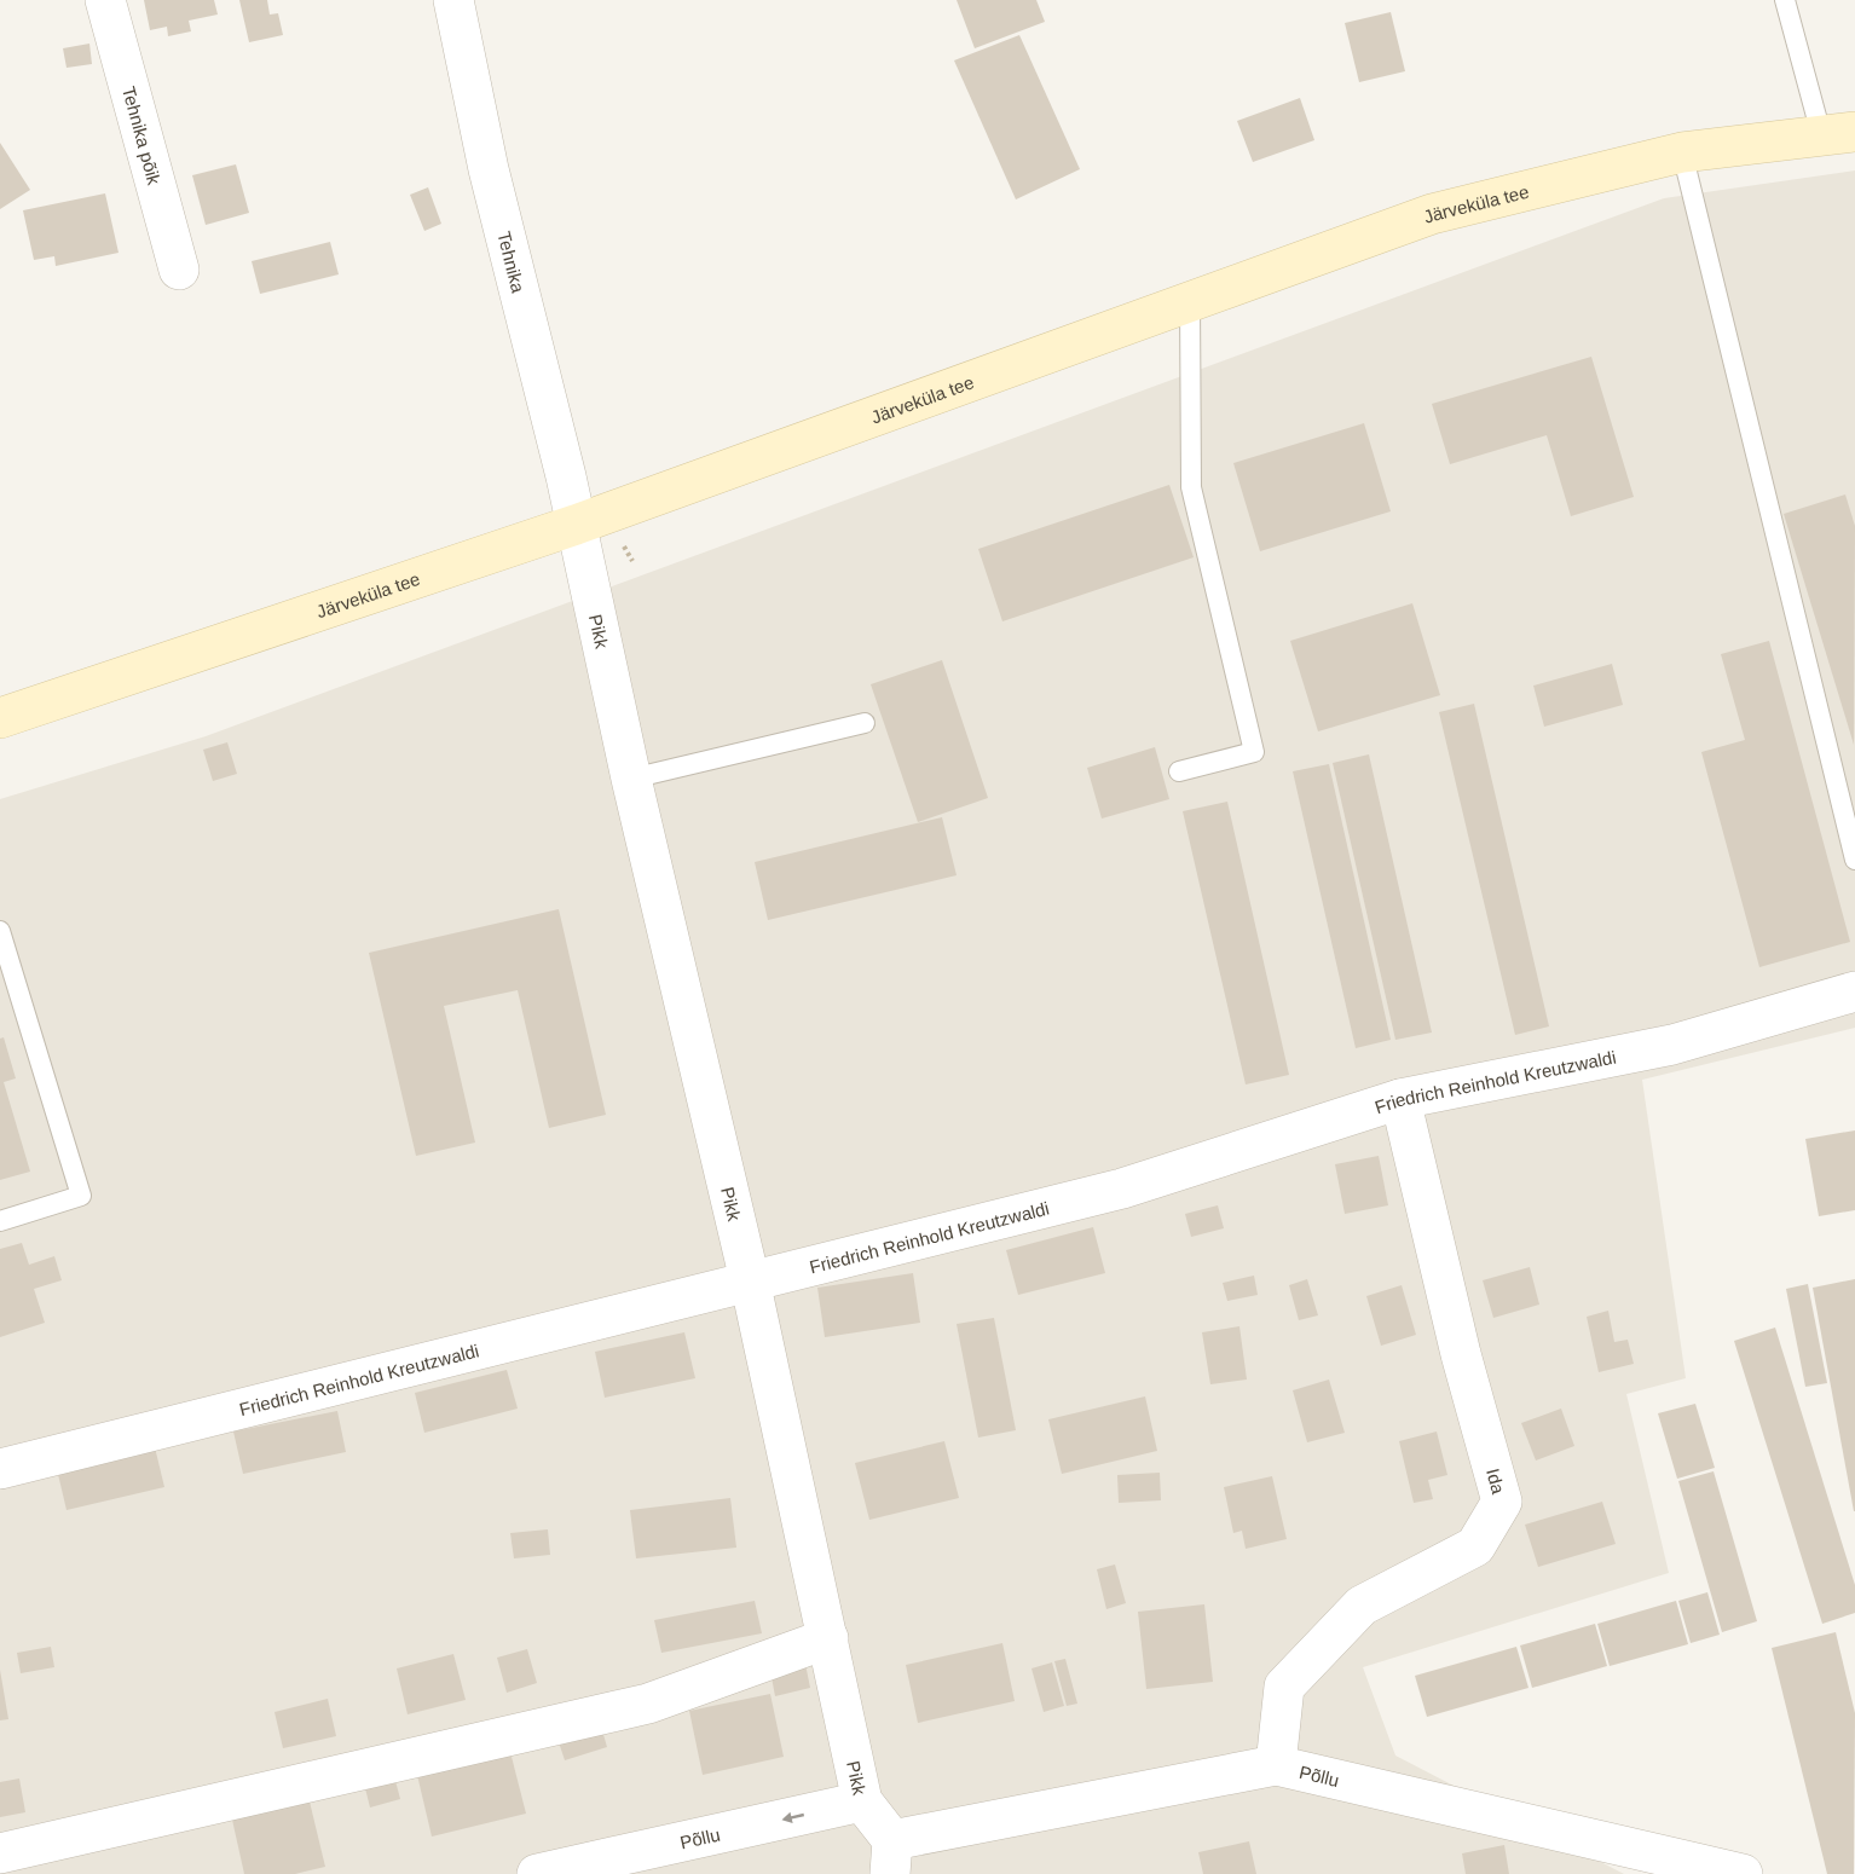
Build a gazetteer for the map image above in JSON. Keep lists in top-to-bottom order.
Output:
{
  "streets": {
    "main road": ["Järveküla tee"],
    "street": [
      "Tehnika põik",
      "Tehnika",
      "Pikk",
      "Friedrich Reinhold Kreutzwaldi",
      "Ida",
      "Põllu"
    ]
  },
  "crossings": [
    ["Järveküla tee", "Tehnika"],
    ["Järveküla tee", "Pikk"],
    ["Tehnika", "Pikk"],
    ["Pikk", "Friedrich Reinhold Kreutzwaldi"],
    ["Pikk", "Põllu"],
    ["Friedrich Reinhold Kreutzwaldi", "Ida"],
    ["Ida", "Põllu"]
  ]
}
